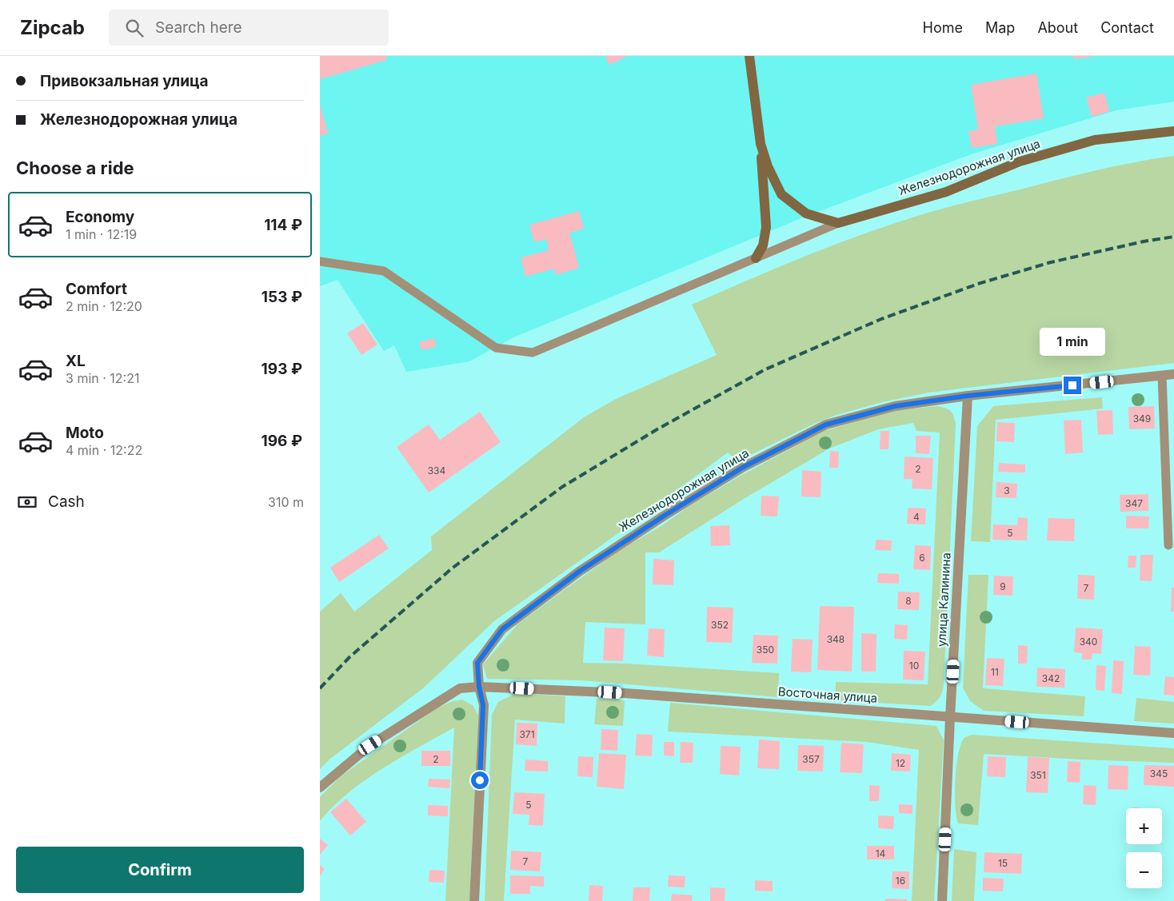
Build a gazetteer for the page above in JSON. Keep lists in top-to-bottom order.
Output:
{
  "streets": {
    "main road": ["Железнодорожная улица"],
    "street": ["улица Калинина", "Восточная улица"]
  },
  "crossings": [
    ["Железнодорожная улица", "улица Калинина"],
    ["Железнодорожная улица", "Восточная улица"],
    ["улица Калинина", "Восточная улица"]
  ],
  "house_numbers": [
    "349",
    "2",
    "334",
    "3",
    "347",
    "4",
    "5",
    "6",
    "9",
    "7",
    "8",
    "352",
    "348",
    "340",
    "350",
    "10",
    "11",
    "342",
    "371",
    "2",
    "357",
    "12",
    "345",
    "351",
    "5",
    "14",
    "7",
    "15",
    "16"
  ],
  "page": {
    "header": "Zipcab",
    "search": "Search here",
    "nav": [
      "Home",
      "Map",
      "About",
      "Contact"
    ],
    "banner": ["Привокзальная улица", "Железнодорожная улица"],
    "heading": "Choose a ride",
    "list": [
      {
        "name": "Economy",
        "note": "1 min · 12:19",
        "value": "114 ₽"
      },
      {
        "name": "Comfort",
        "note": "2 min · 12:20",
        "value": "153 ₽"
      },
      {
        "name": "XL",
        "note": "3 min · 12:21",
        "value": "193 ₽"
      },
      {
        "name": "Moto",
        "note": "4 min · 12:22",
        "value": "196 ₽"
      }
    ],
    "bubble": "1 min",
    "pay": ["Cash", "310 m"],
    "map_buttons": ["+", "−"],
    "buttons": "Confirm"
  }
}
